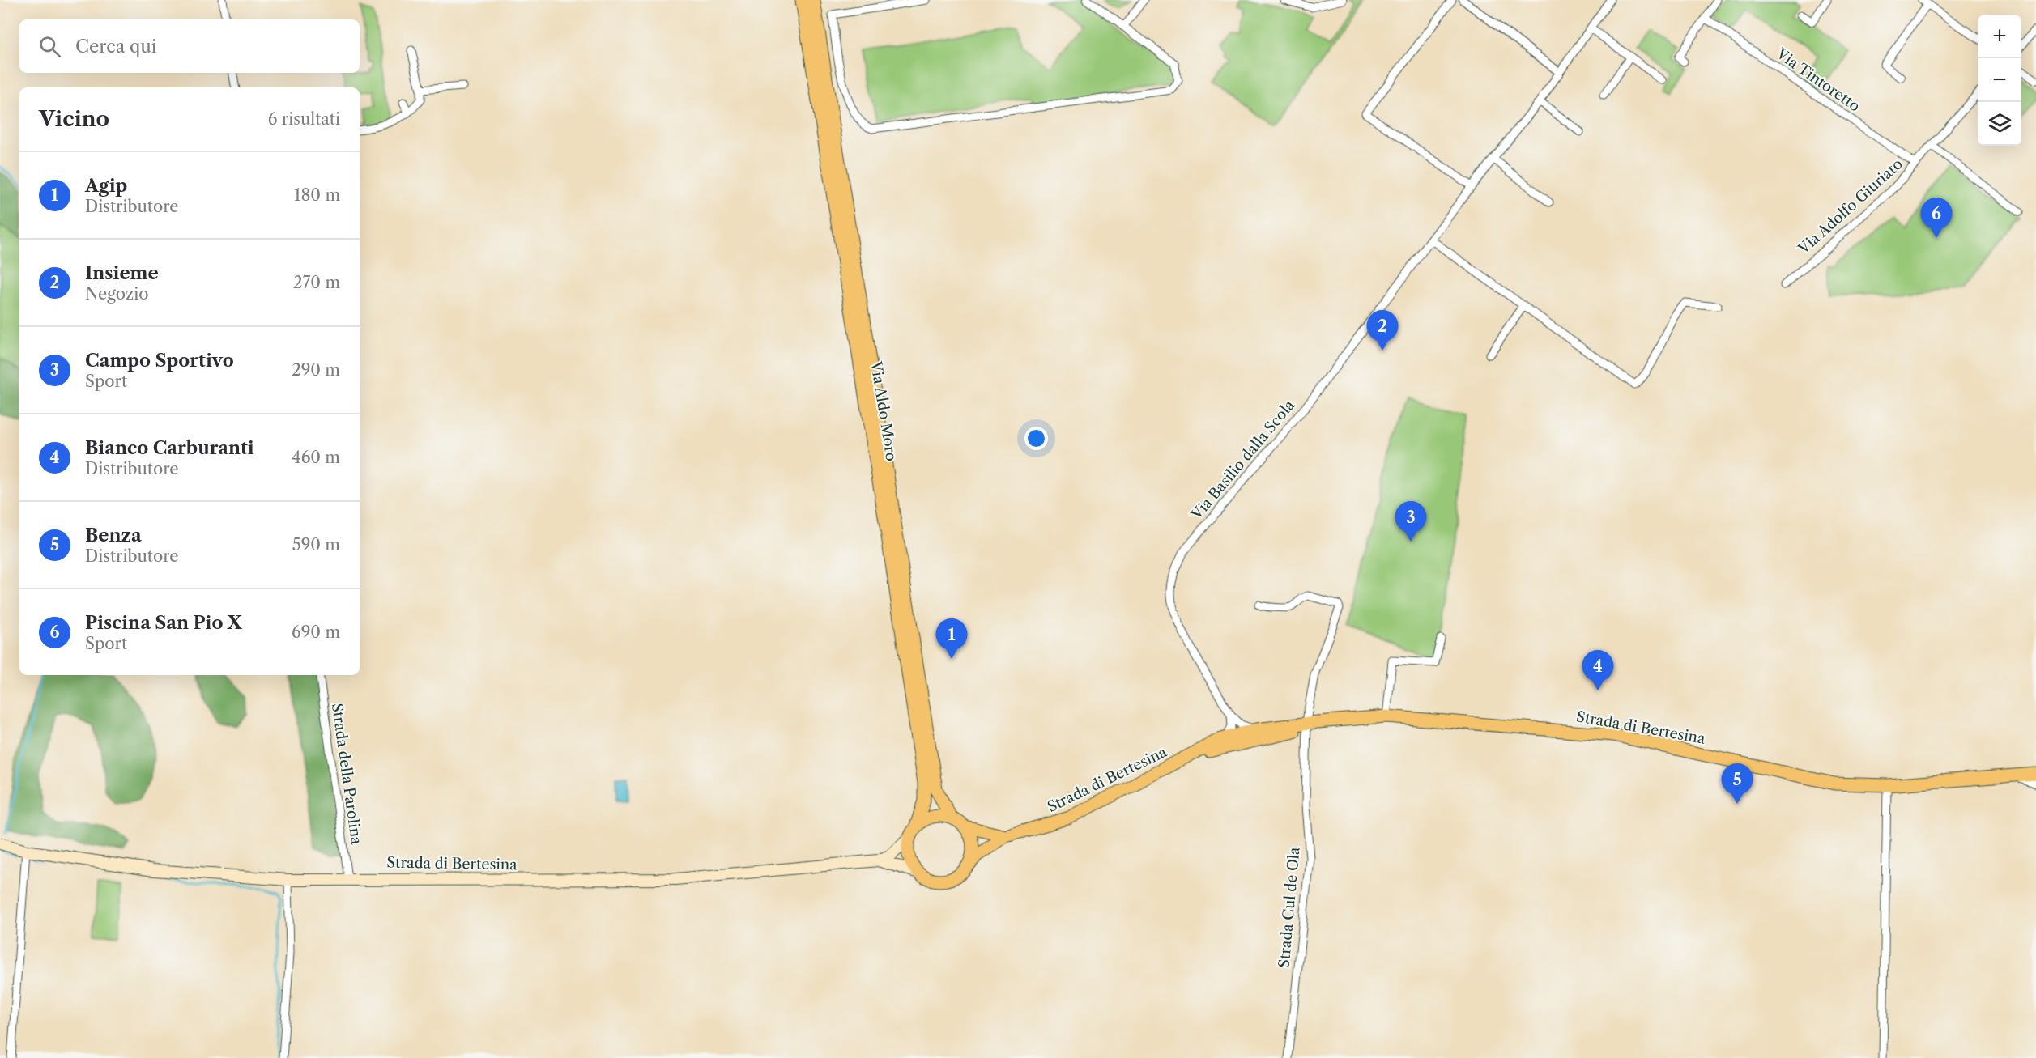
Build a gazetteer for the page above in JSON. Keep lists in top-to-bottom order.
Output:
{
  "streets": {
    "main road": ["Via Aldo Moro", "Strada di Bertesina"],
    "street": [
      "Via Tintoretto",
      "Via Adolfo Giuriato",
      "Via Basilio dalla Scola",
      "Strada della Parolina",
      "Strada Cul de Ola"
    ]
  },
  "crossings": [
    ["Via Tintoretto", "Via Adolfo Giuriato"],
    ["Via Aldo Moro", "Strada di Bertesina"],
    ["Via Basilio dalla Scola", "Strada di Bertesina"],
    ["Strada di Bertesina", "Strada della Parolina"],
    ["Strada di Bertesina", "Strada Cul de Ola"]
  ],
  "page": {
    "map_buttons": ["+", "−"],
    "search": "Cerca qui",
    "heading": ["Vicino", "6 risultati"],
    "list": [
      {
        "mark": "1",
        "name": "Agip",
        "note": "Distributore",
        "value": "180 m"
      },
      {
        "mark": "2",
        "name": "Insieme",
        "note": "Negozio",
        "value": "270 m"
      },
      {
        "mark": "3",
        "name": "Campo Sportivo",
        "note": "Sport",
        "value": "290 m"
      },
      {
        "mark": "4",
        "name": "Bianco Carburanti",
        "note": "Distributore",
        "value": "460 m"
      },
      {
        "mark": "5",
        "name": "Benza",
        "note": "Distributore",
        "value": "590 m"
      },
      {
        "mark": "6",
        "name": "Piscina San Pio X",
        "note": "Sport",
        "value": "690 m"
      }
    ],
    "pins": [
      "6",
      "2",
      "3",
      "1",
      "4",
      "5"
    ]
  }
}
